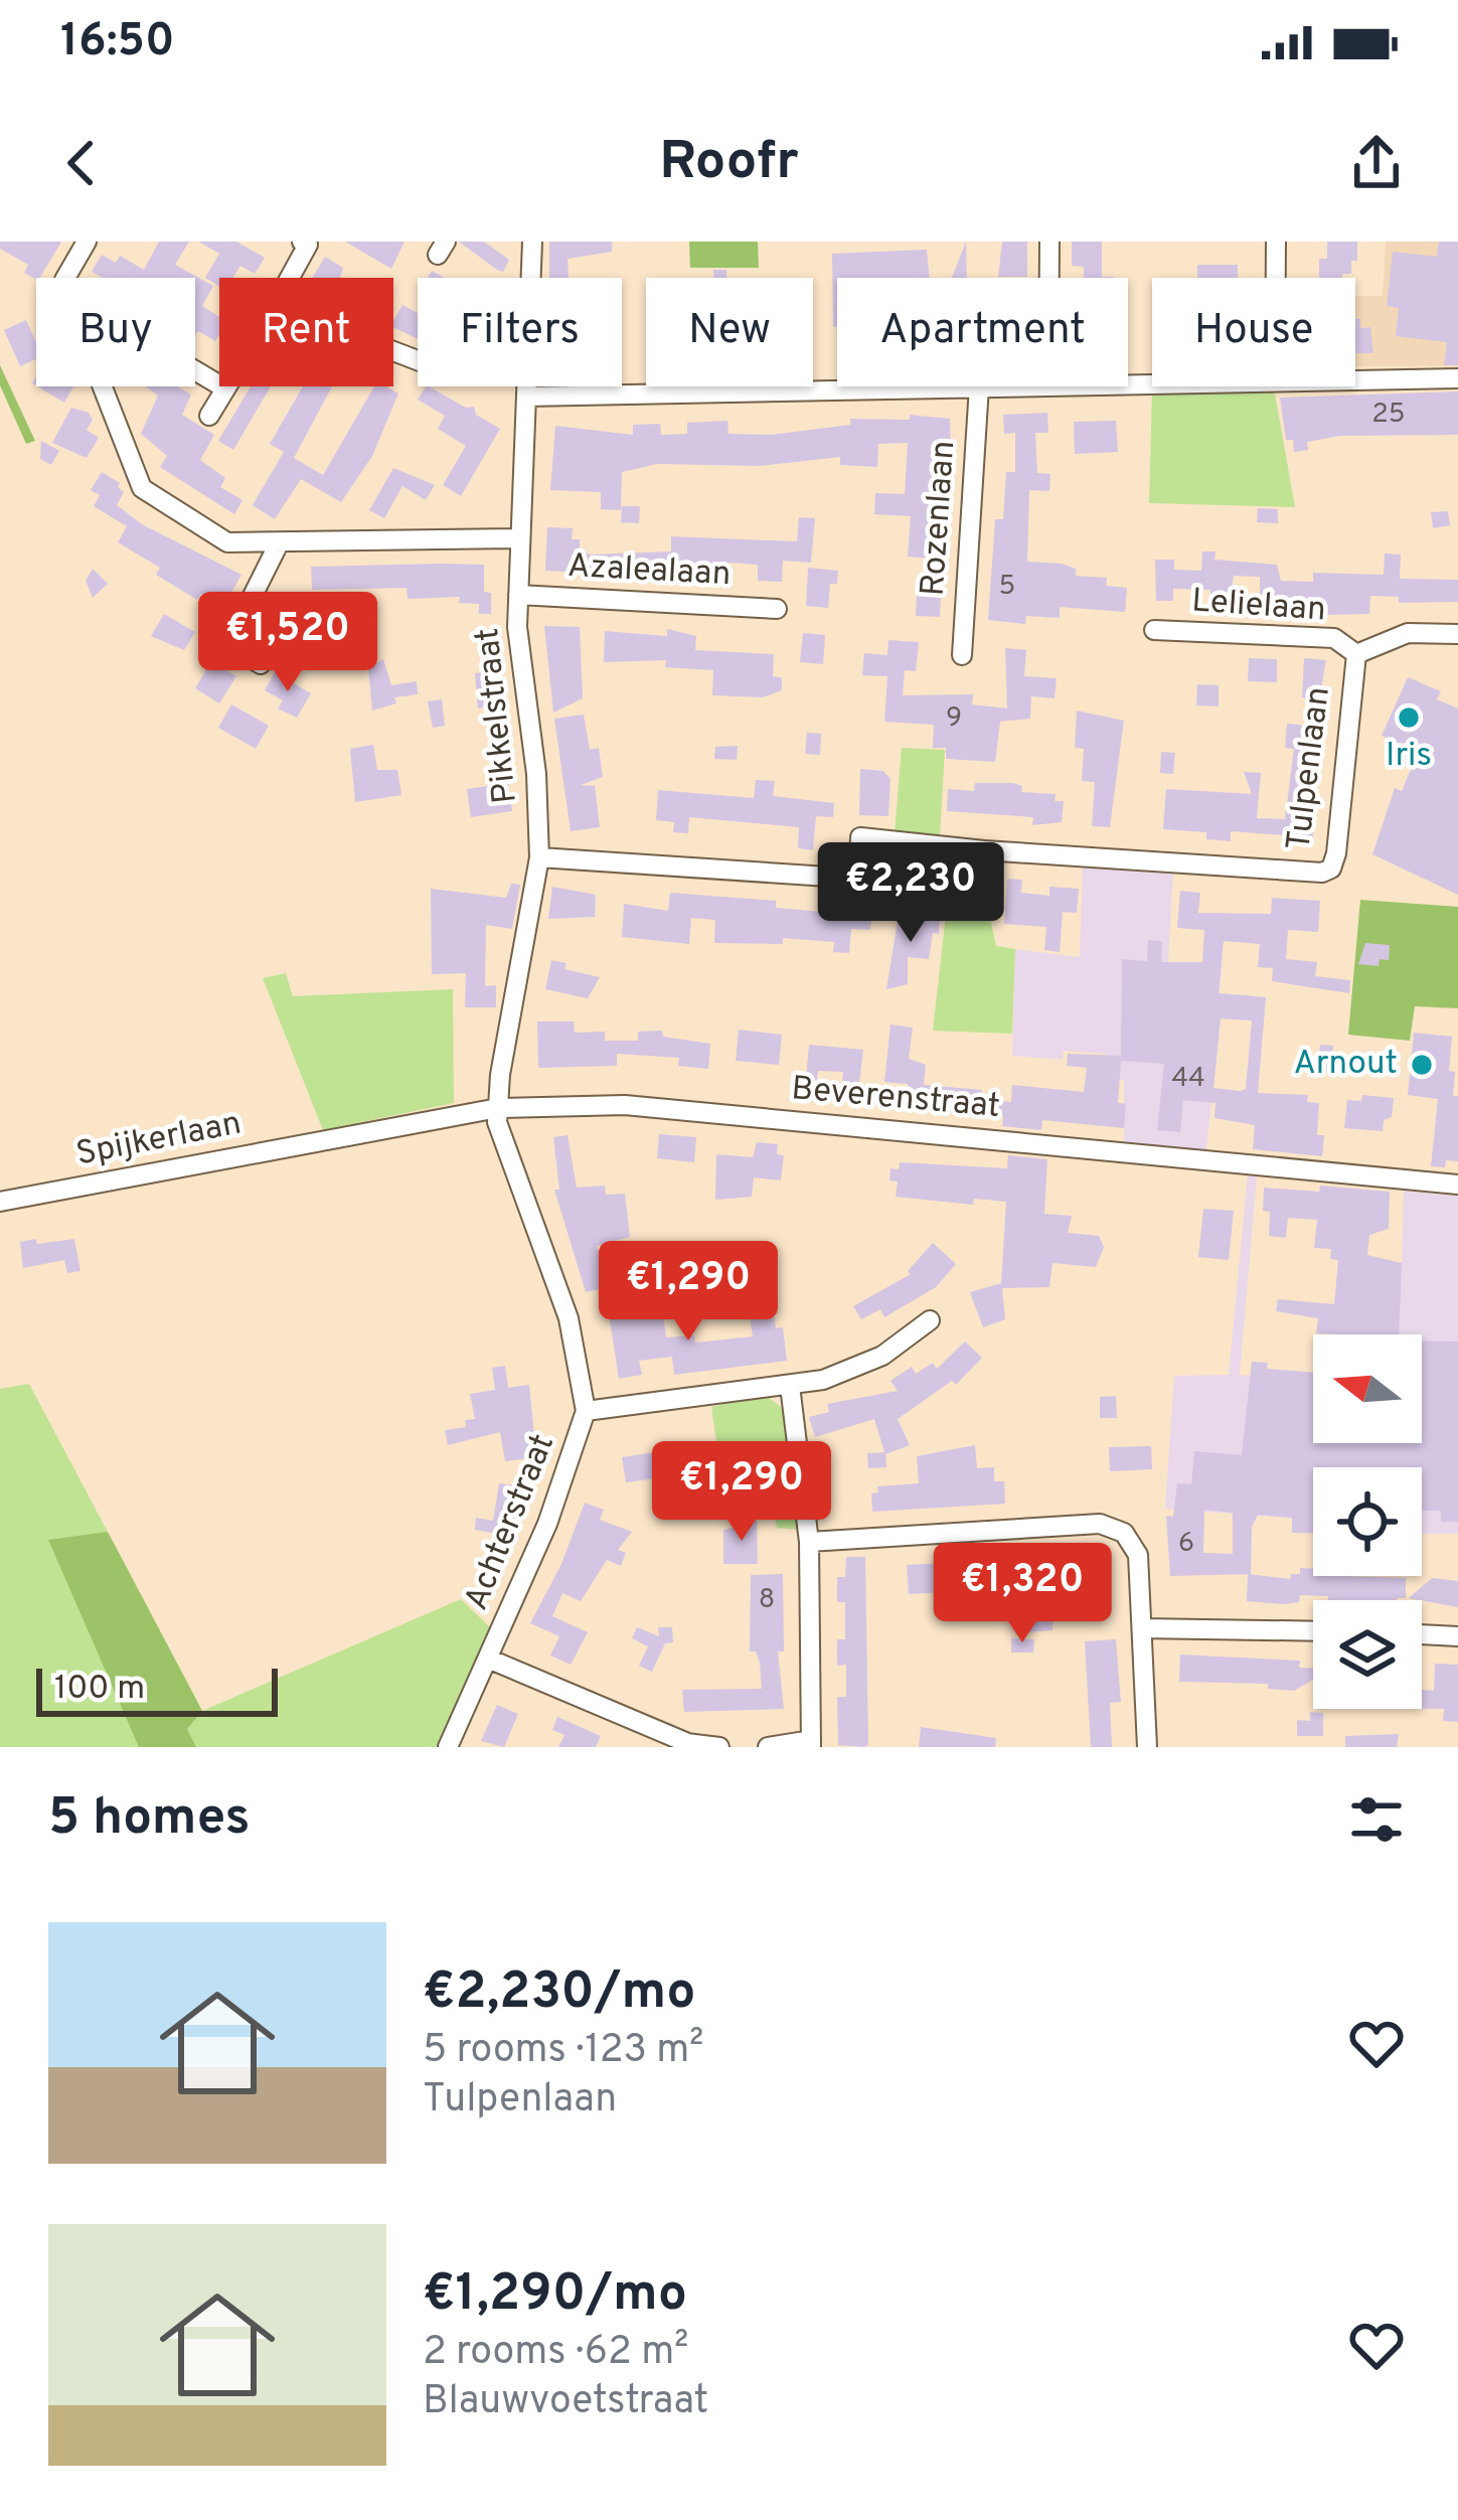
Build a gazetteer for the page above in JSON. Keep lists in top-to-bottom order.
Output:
{
  "streets": {
    "street": [
      "Rozenlaan",
      "Azalealaan",
      "Lelielaan",
      "Pikkelstraat",
      "Tulpenlaan",
      "Beverenstraat",
      "Spijkerlaan",
      "Achterstraat"
    ]
  },
  "crossings": [
    ["Azalealaan", "Pikkelstraat"],
    ["Lelielaan", "Tulpenlaan"],
    ["Pikkelstraat", "Tulpenlaan"],
    ["Pikkelstraat", "Beverenstraat"],
    ["Pikkelstraat", "Achterstraat"],
    ["Beverenstraat", "Spijkerlaan"],
    ["Beverenstraat", "Achterstraat"]
  ],
  "places": ["Iris", "Arnout"],
  "house_numbers": [
    "25",
    "5",
    "9",
    "44",
    "6",
    "8"
  ],
  "scale_bar": "100 m",
  "north": "left",
  "page": {
    "status": "16:50",
    "header": "Roofr",
    "chip": [
      "Buy",
      "Rent",
      "Filters",
      "New",
      "Apartment",
      "House"
    ],
    "price": [
      "€1,520",
      "€2,230",
      "€1,290",
      "€1,290",
      "€1,320"
    ],
    "scale": "100 m",
    "heading": "5 homes",
    "list": [
      {
        "name": "€2,230/mo",
        "note": "5 rooms · 123 m² · Tulpenlaan"
      },
      {
        "name": "€1,290/mo",
        "note": "2 rooms · 62 m² · Blauwvoetstraat"
      }
    ]
  }
}
